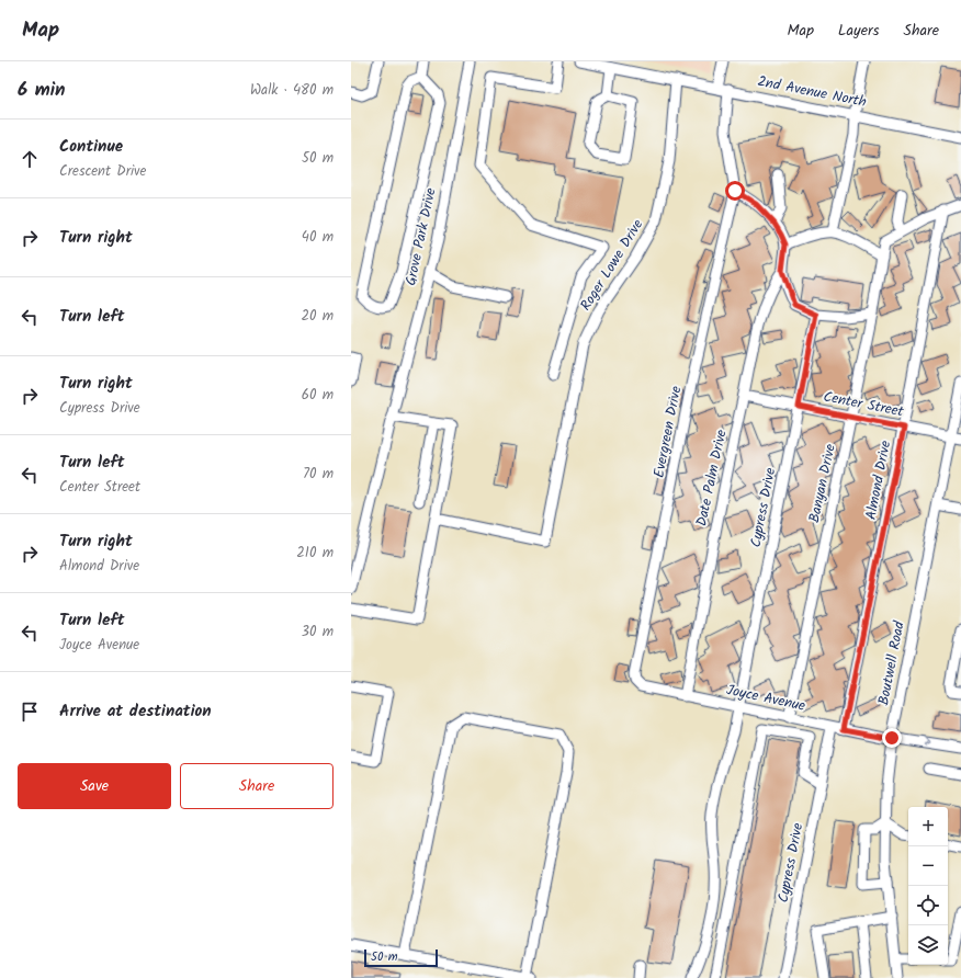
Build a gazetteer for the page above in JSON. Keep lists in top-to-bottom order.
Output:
{
  "streets": {
    "street": [
      "2nd Avenue North",
      "Grove Park Drive",
      "Roger Lowe Drive",
      "Center Street",
      "Evergreen Drive",
      "Date Palm Drive",
      "Almond Drive",
      "Banyan Drive",
      "Cypress Drive",
      "Boutwell Road",
      "Joyce Avenue"
    ]
  },
  "crossings": [
    ["2nd Avenue North", "Roger Lowe Drive"],
    ["Center Street", "Date Palm Drive"],
    ["Center Street", "Almond Drive"],
    ["Center Street", "Banyan Drive"],
    ["Center Street", "Cypress Drive"],
    ["Center Street", "Boutwell Road"],
    ["Evergreen Drive", "Joyce Avenue"],
    ["Date Palm Drive", "Banyan Drive"],
    ["Date Palm Drive", "Cypress Drive"],
    ["Date Palm Drive", "Joyce Avenue"],
    ["Almond Drive", "Joyce Avenue"],
    ["Banyan Drive", "Cypress Drive"],
    ["Banyan Drive", "Joyce Avenue"],
    ["Cypress Drive", "Joyce Avenue"],
    ["Boutwell Road", "Joyce Avenue"]
  ],
  "scale_bar": "50 m",
  "page": {
    "header": "Map",
    "nav": ["Map", "Layers", "Share"],
    "heading": ["6 min", "Walk · 480 m"],
    "list": [
      ["Continue", "Crescent Drive", "50 m"],
      ["Turn right", "40 m"],
      ["Turn left", "20 m"],
      ["Turn right", "Cypress Drive", "60 m"],
      ["Turn left", "Center Street", "70 m"],
      ["Turn right", "Almond Drive", "210 m"],
      ["Turn left", "Joyce Avenue", "30 m"],
      "Arrive at destination"
    ],
    "buttons": ["Save", "Share"],
    "map_buttons": ["+", "−"],
    "scale": "50 m"
  }
}
